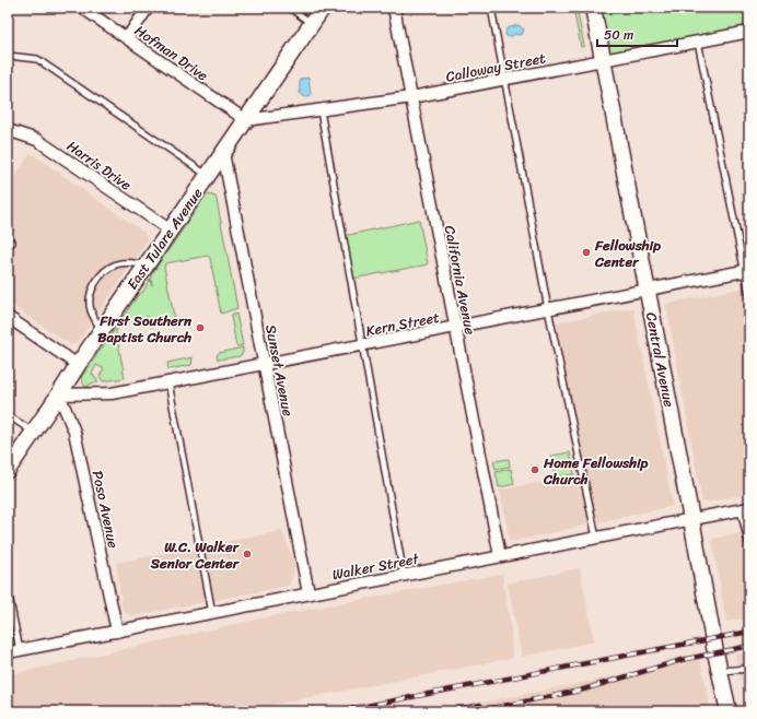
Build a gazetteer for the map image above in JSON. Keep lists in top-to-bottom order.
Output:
{
  "streets": {
    "street": [
      "Hofman Drive",
      "Calloway Street",
      "Harris Drive",
      "East Tulare Avenue",
      "California Avenue",
      "Kern Street",
      "Central Avenue",
      "Sunset Avenue",
      "Poso Avenue",
      "Walker Street"
    ]
  },
  "crossings": [
    ["Hofman Drive", "Calloway Street"],
    ["Hofman Drive", "East Tulare Avenue"],
    ["Calloway Street", "East Tulare Avenue"],
    ["Calloway Street", "California Avenue"],
    ["Calloway Street", "Central Avenue"],
    ["Harris Drive", "East Tulare Avenue"],
    ["East Tulare Avenue", "Kern Street"],
    ["East Tulare Avenue", "Sunset Avenue"],
    ["East Tulare Avenue", "Poso Avenue"],
    ["California Avenue", "Kern Street"],
    ["California Avenue", "Walker Street"],
    ["Kern Street", "Central Avenue"],
    ["Kern Street", "Sunset Avenue"],
    ["Kern Street", "Poso Avenue"],
    ["Central Avenue", "Walker Street"],
    ["Sunset Avenue", "Walker Street"],
    ["Poso Avenue", "Walker Street"]
  ],
  "places": [
    "Fellowship Center",
    "First Southern Baptist Church",
    "Home Fellowship Church",
    "W.C. Walker Senior Center"
  ],
  "scale_bar": "50 m"
}
